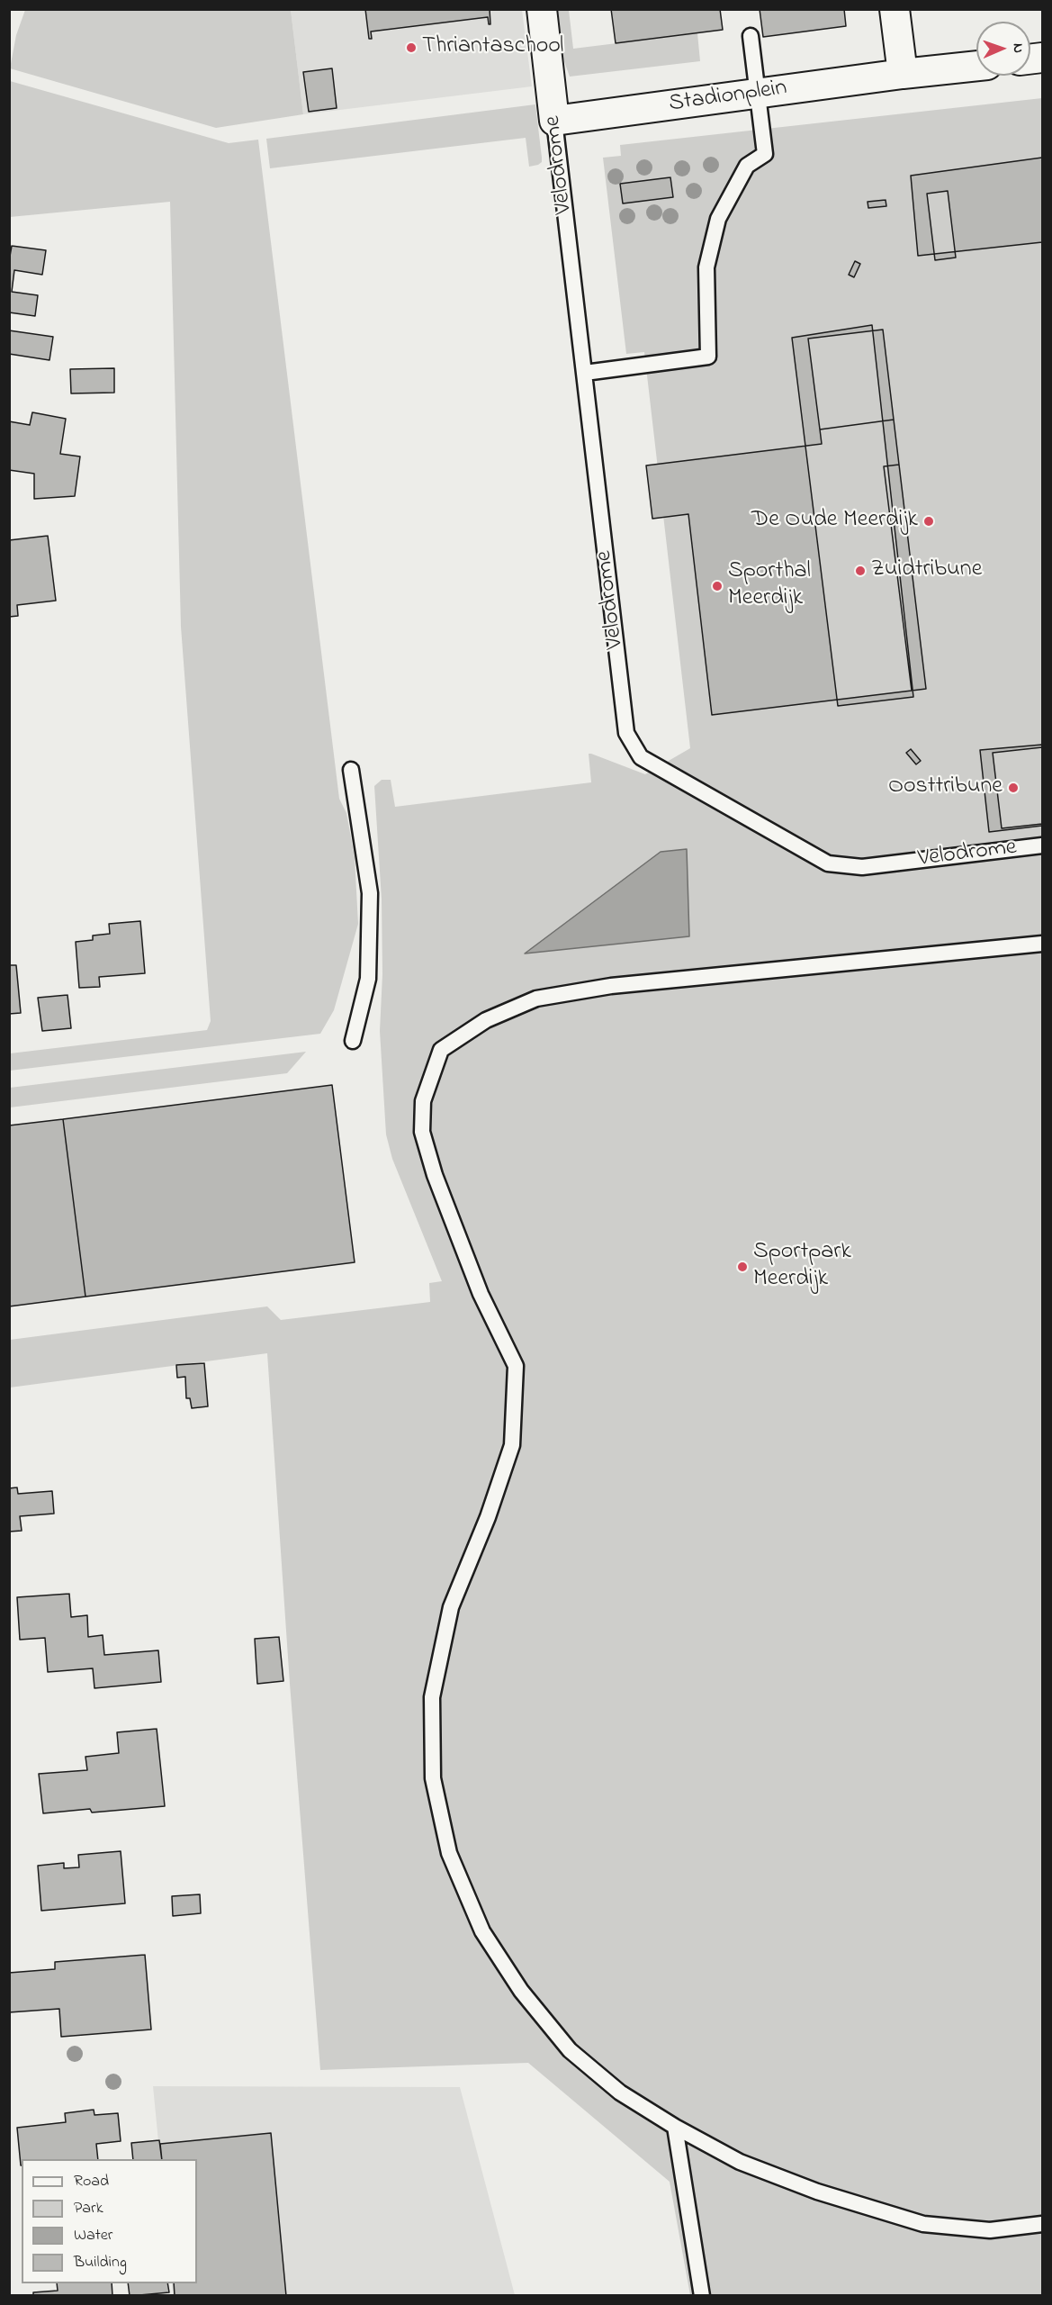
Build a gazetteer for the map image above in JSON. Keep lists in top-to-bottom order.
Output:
{
  "streets": {
    "street": ["Stadionplein", "Velodrome"]
  },
  "crossings": [
    ["Stadionplein", "Velodrome"]
  ],
  "places": [
    "Thriantaschool",
    "De Oude Meerdijk",
    "Zuidtribune",
    "Sporthal Meerdijk",
    "Oosttribune",
    "Sportpark Meerdijk"
  ],
  "legend": [
    "Road",
    "Park",
    "Water",
    "Building"
  ],
  "north": "right"
}
